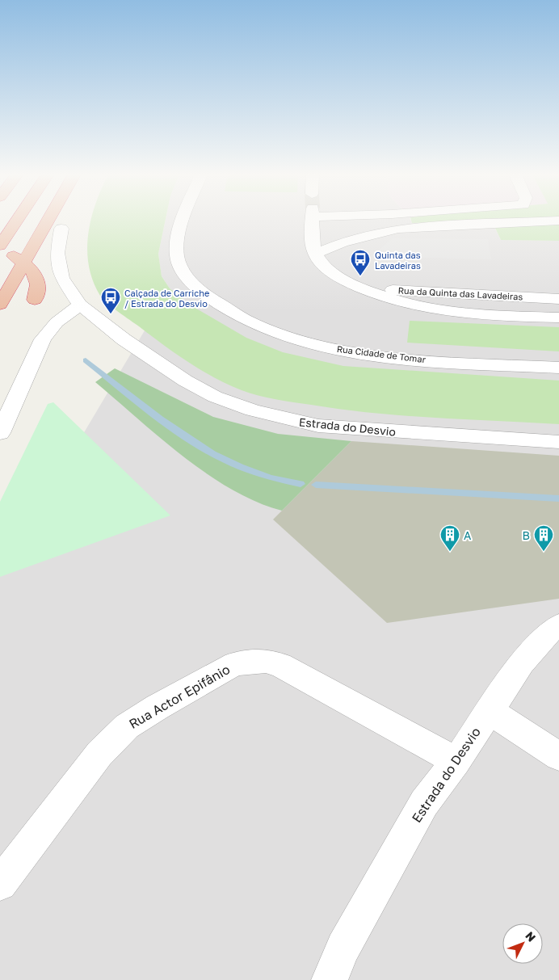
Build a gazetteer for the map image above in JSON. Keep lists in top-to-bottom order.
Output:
{
  "streets": {
    "street": [
      "Rua da Quinta das Lavadeiras",
      "Rua Cidade de Tomar",
      "Estrada do Desvio",
      "Rua Actor Epifânio"
    ]
  },
  "crossings": [
    ["Estrada do Desvio", "Rua Actor Epifânio"]
  ],
  "places": {
    "bus stop": ["Quinta das Lavadeiras", "Calçada de Carriche / Estrada do Desvio"],
    "building": ["A", "B"]
  },
  "north": "top right"
}
